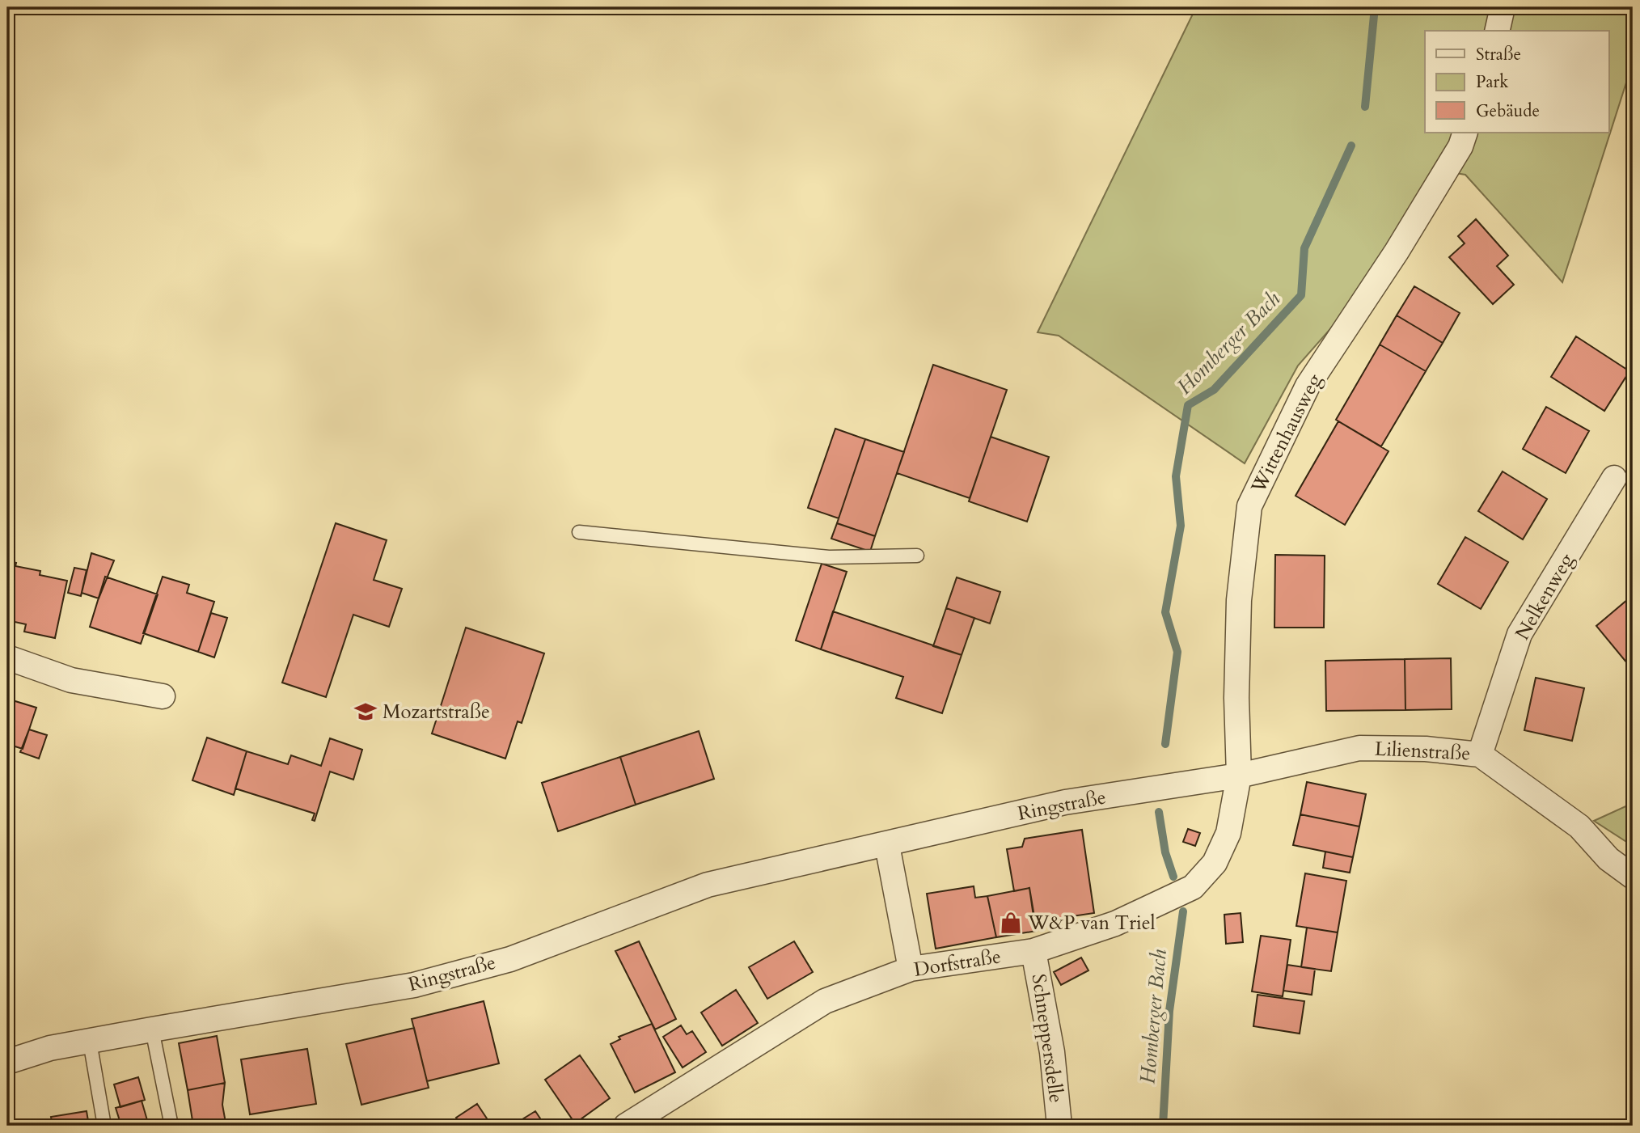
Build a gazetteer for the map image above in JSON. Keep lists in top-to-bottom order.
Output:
{
  "streets": {
    "street": [
      "Wittenhausweg",
      "Nelkenweg",
      "Lilienstraße",
      "Ringstraße",
      "Dorfstraße",
      "Schneppersdelle"
    ]
  },
  "crossings": [
    ["Wittenhausweg", "Lilienstraße"],
    ["Wittenhausweg", "Ringstraße"],
    ["Wittenhausweg", "Dorfstraße"],
    ["Nelkenweg", "Lilienstraße"],
    ["Lilienstraße", "Ringstraße"],
    ["Lilienstraße", "Dorfstraße"],
    ["Ringstraße", "Dorfstraße"],
    ["Dorfstraße", "Schneppersdelle"]
  ],
  "water": ["Homberger Bach"],
  "places": {
    "school or university": ["Mozartstraße"],
    "shop": ["W&P van Triel"]
  },
  "legend": ["Straße", "Park", "Gebäude"]
}
